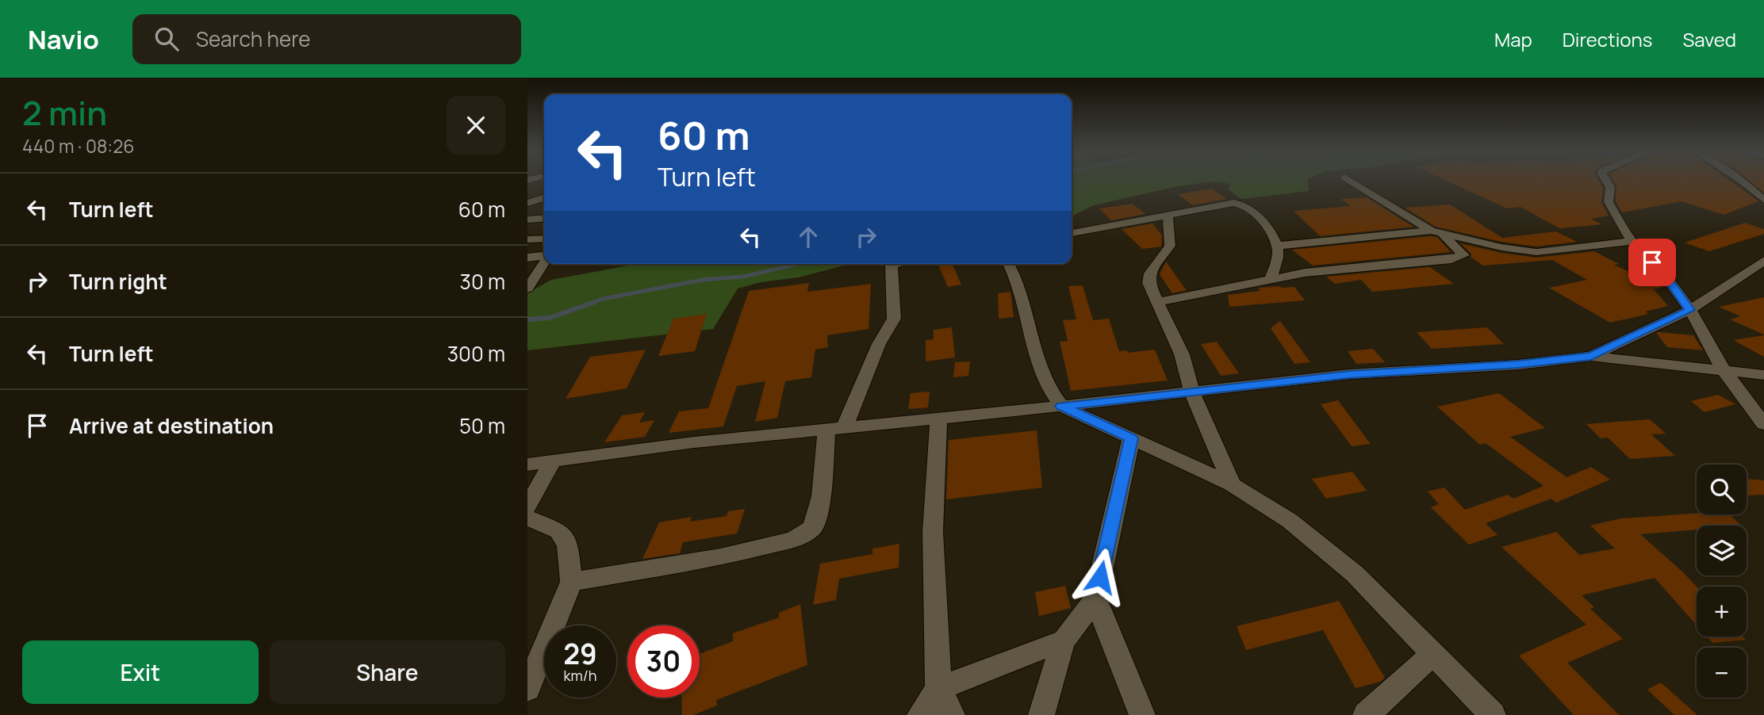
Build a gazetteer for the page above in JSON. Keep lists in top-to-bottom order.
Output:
{
  "page": {
    "header": "Navio",
    "search": "Search here",
    "nav": ["Map", "Directions", "Saved"],
    "heading": ["2 min", "440 m · 08:26"],
    "turn": ["60 m", "Turn left"],
    "list": [
      {
        "name": "Turn left",
        "value": "60 m"
      },
      {
        "name": "Turn right",
        "value": "30 m"
      },
      {
        "name": "Turn left",
        "value": "300 m"
      },
      {
        "name": "Arrive at destination",
        "value": "50 m"
      }
    ],
    "map_buttons": ["+", "−"],
    "speed": "29 km/h",
    "limit": "30",
    "buttons": ["Exit", "Share"]
  }
}
